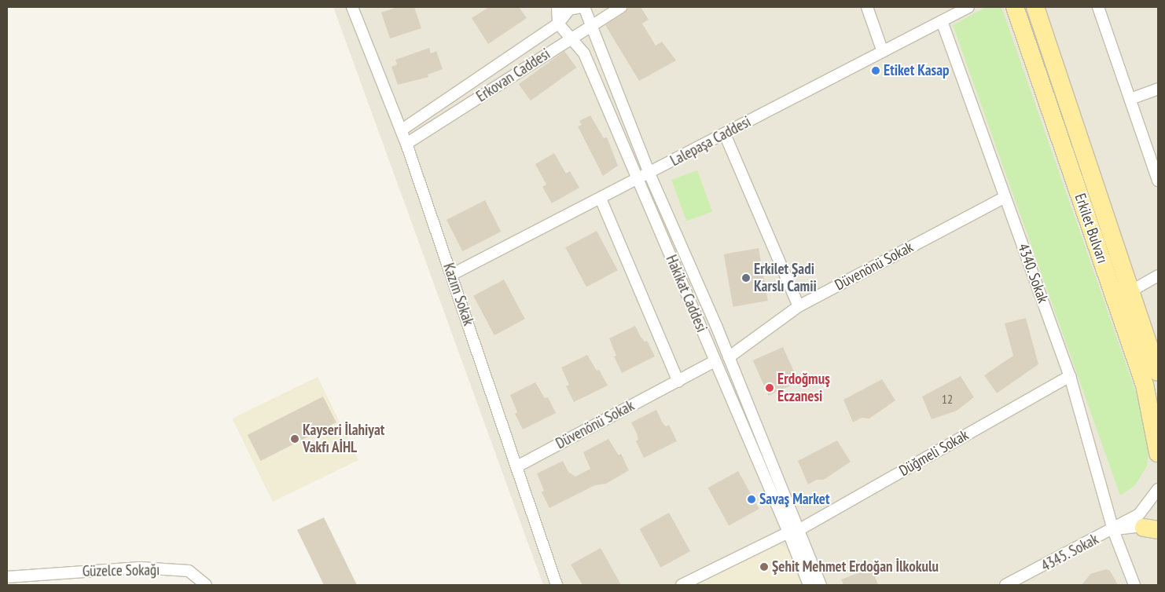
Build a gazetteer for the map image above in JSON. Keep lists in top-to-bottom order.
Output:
{
  "streets": {
    "main road": ["Erkilet Bulvarı"],
    "street": [
      "Erkovan Caddesi",
      "Lalepaşa Caddesi",
      "Düvenönü Sokak",
      "4340. Sokak",
      "Hakikat Caddesi",
      "Kazım Sokak",
      "Düğmeli Sokak",
      "4345. Sokak",
      "Güzelce Sokağı"
    ]
  },
  "crossings": [
    ["Erkovan Caddesi", "Hakikat Caddesi"],
    ["Erkovan Caddesi", "Kazım Sokak"],
    ["Lalepaşa Caddesi", "4340. Sokak"],
    ["Lalepaşa Caddesi", "Hakikat Caddesi"],
    ["Lalepaşa Caddesi", "Kazım Sokak"],
    ["Düvenönü Sokak", "4340. Sokak"],
    ["Düvenönü Sokak", "Hakikat Caddesi"],
    ["Düvenönü Sokak", "Kazım Sokak"],
    ["4340. Sokak", "Düğmeli Sokak"],
    ["4340. Sokak", "4345. Sokak"],
    ["Hakikat Caddesi", "Düğmeli Sokak"]
  ],
  "places": [
    "Etiket Kasap",
    "Erkilet Şadi Karslı Camii",
    "Erdoğmuş Eczanesi",
    "Kayseri İlahiyat Vakfı AİHL",
    "Savaş Market",
    "Şehit Mehmet Erdoğan İlkokulu"
  ],
  "house_numbers": ["12"]
}
